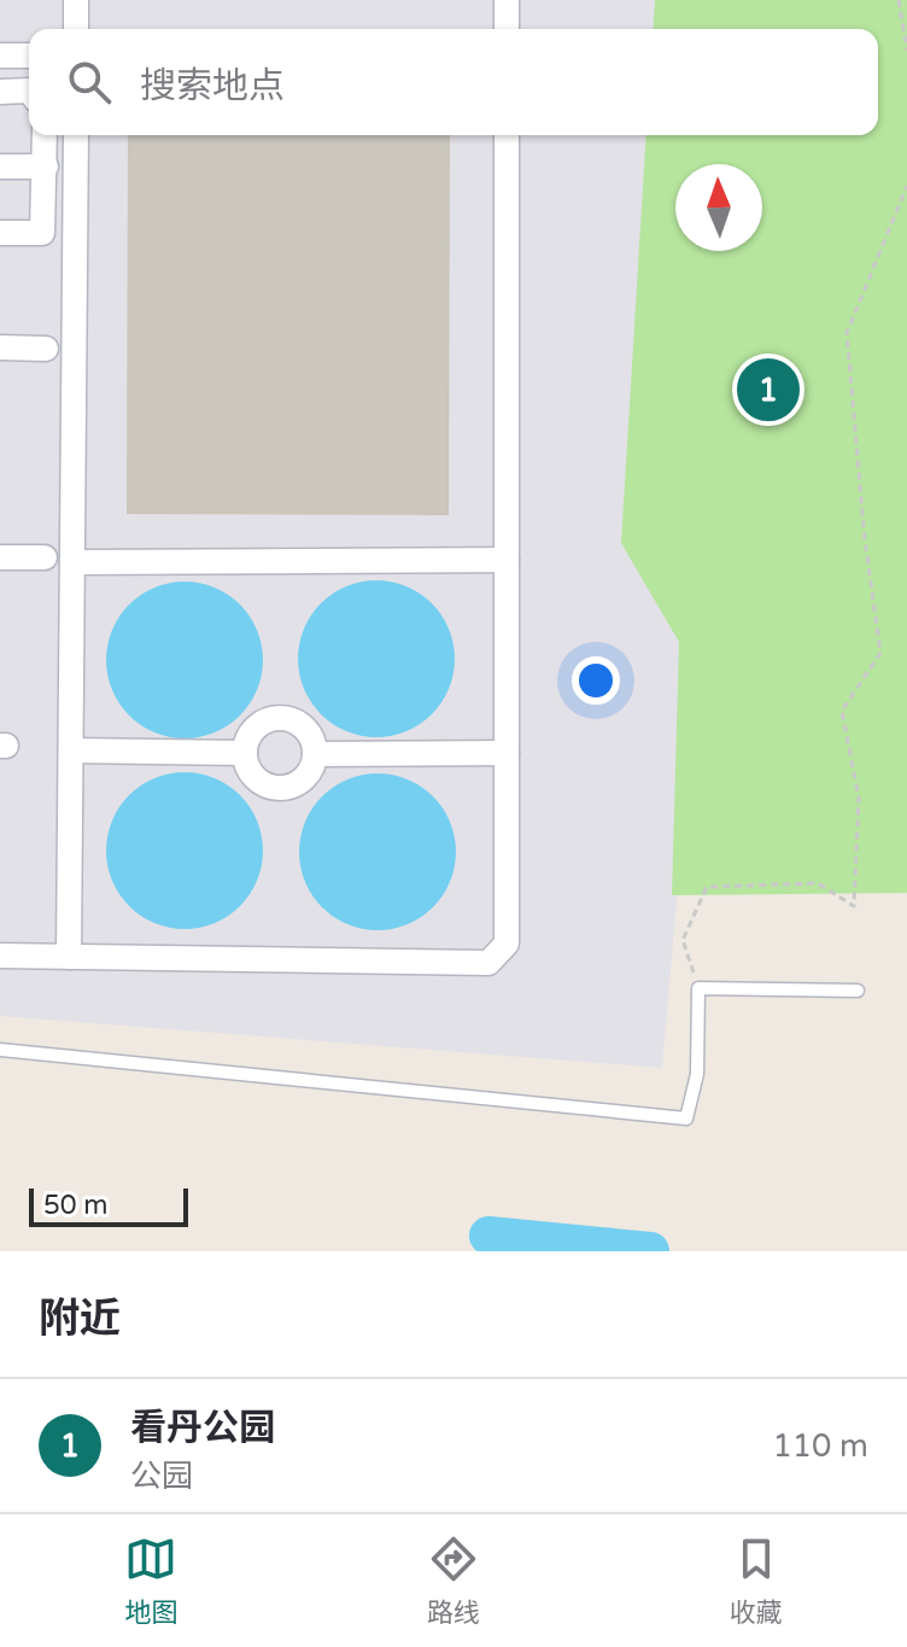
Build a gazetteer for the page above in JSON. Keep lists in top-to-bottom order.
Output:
{
  "scale_bar": "50 m",
  "north": "top",
  "page": {
    "search": "搜索地点",
    "pins": "1",
    "scale": "50 m",
    "heading": "附近",
    "list": [
      {
        "mark": "1",
        "name": "看丹公园",
        "note": "公园",
        "value": "110 m"
      }
    ],
    "nav": ["地图", "路线", "收藏"]
  }
}
